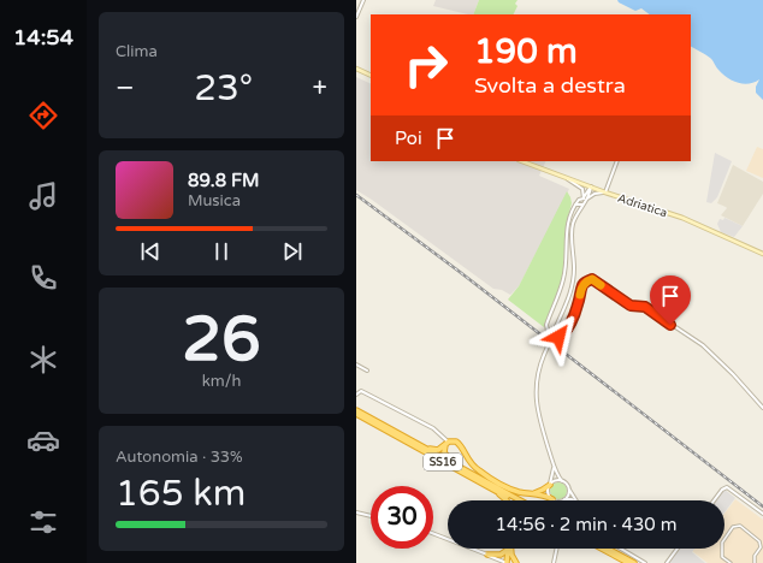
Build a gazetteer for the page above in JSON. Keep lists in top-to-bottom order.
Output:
{
  "streets": {
    "highway": ["SS16"],
    "main road": ["Adriatica"]
  },
  "page": {
    "tabs": "14:54",
    "tile": [
      "Clima",
      ["26", "km/h"],
      ["Autonomia · 33%", "165 km"]
    ],
    "turn": ["190 m", "Svolta a destra"],
    "heat": ["−", "23°", "+"],
    "then": "Poi",
    "song": ["89.8 FM", "Musica"],
    "limit": "30",
    "trip": "14:56 · 2 min · 430 m"
  }
}
